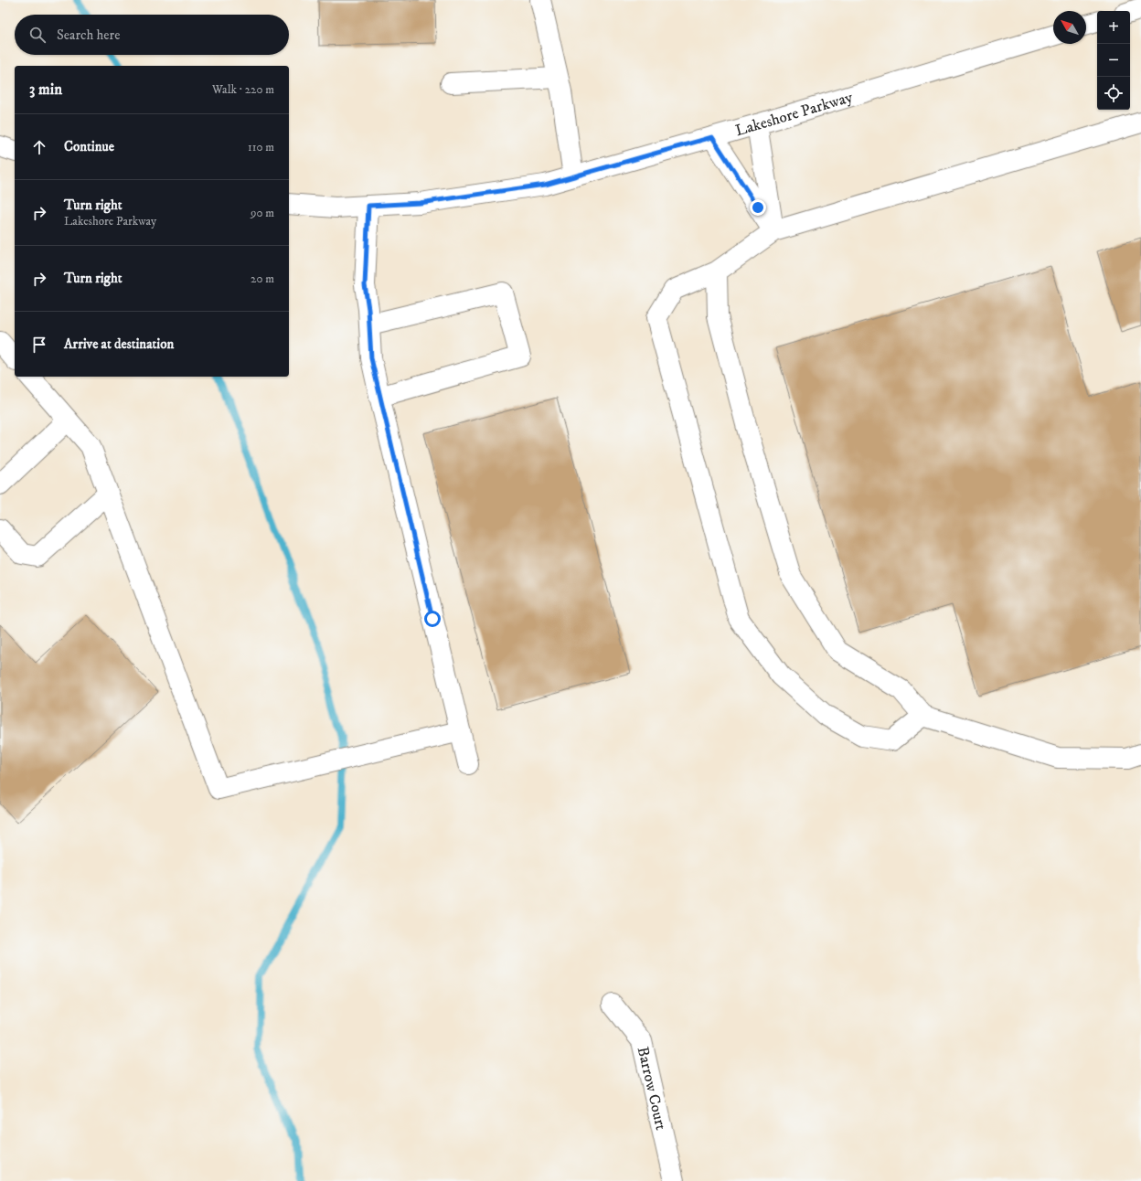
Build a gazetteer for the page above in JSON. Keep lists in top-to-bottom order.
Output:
{
  "streets": {
    "street": ["Lakeshore Parkway", "Barrow Court"]
  },
  "north": "top left",
  "page": {
    "map_buttons": ["+", "−"],
    "search": "Search here",
    "heading": ["3 min", "Walk · 220 m"],
    "list": [
      ["Continue", "110 m"],
      ["Turn right", "Lakeshore Parkway", "90 m"],
      ["Turn right", "20 m"],
      "Arrive at destination"
    ]
  }
}
